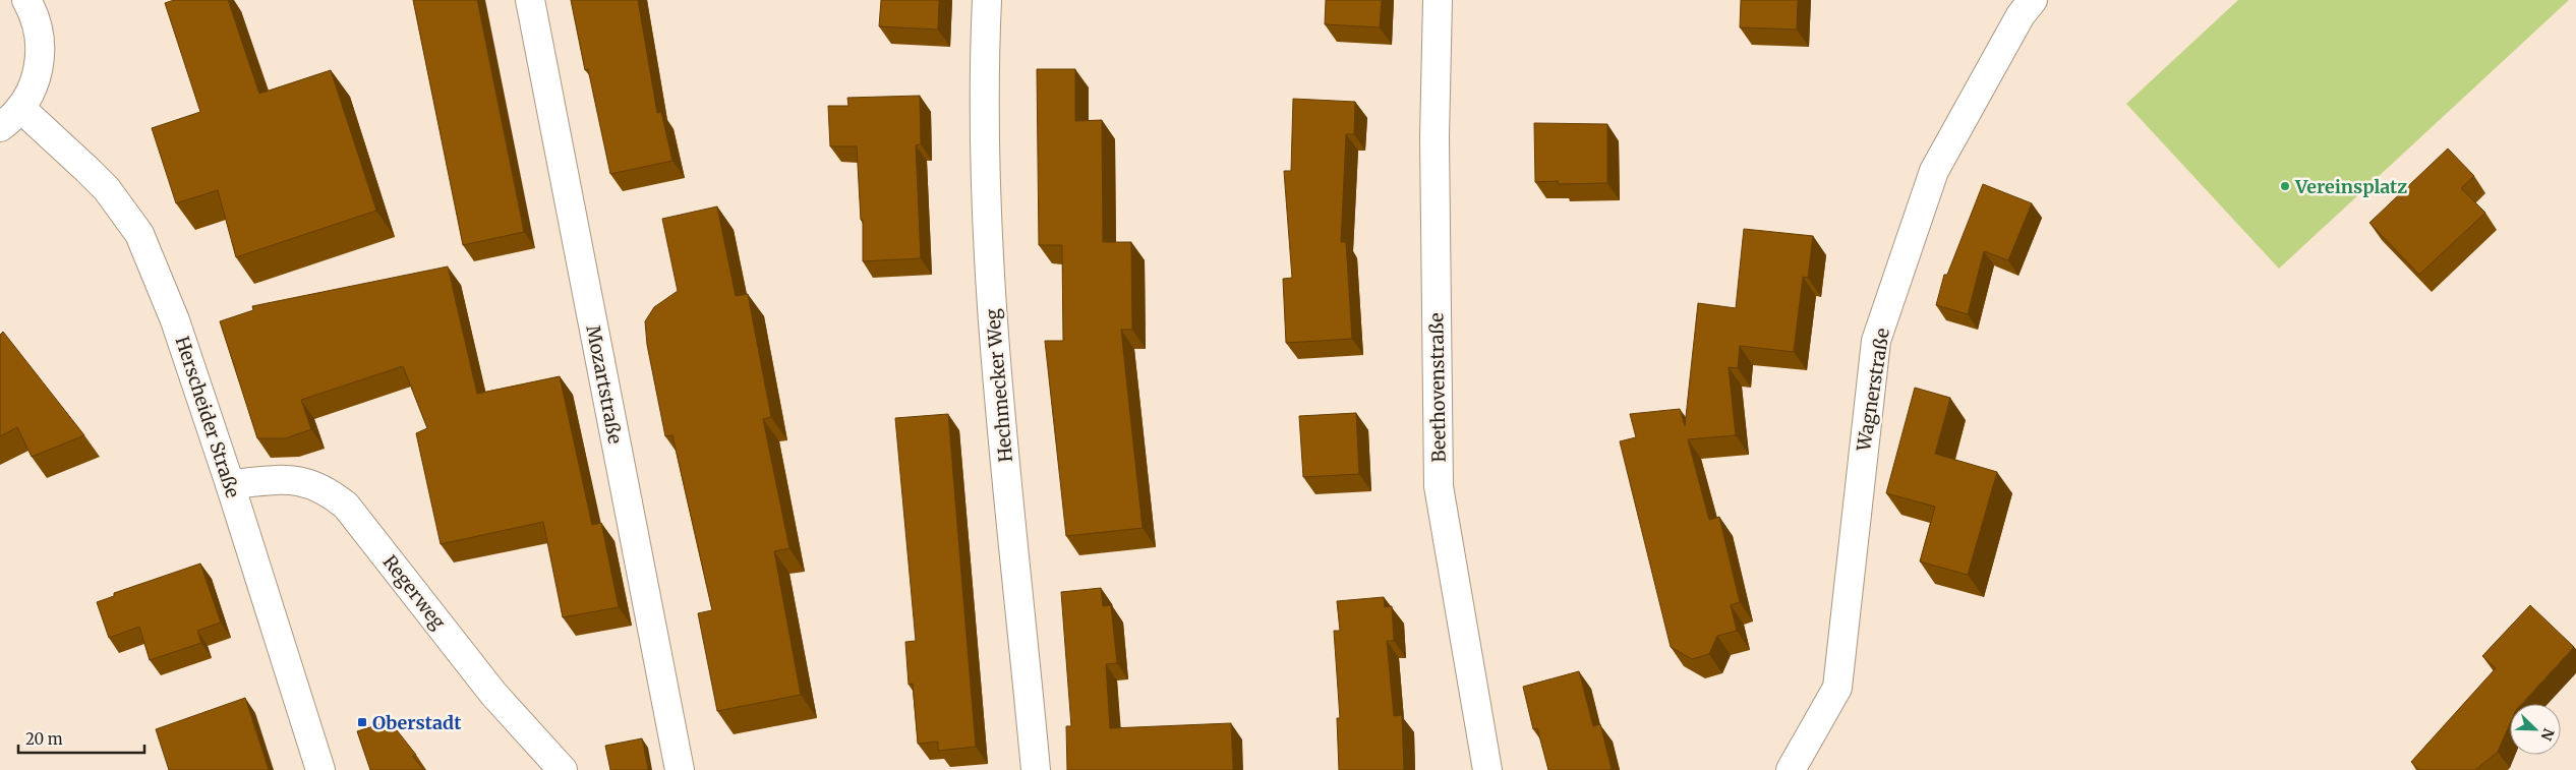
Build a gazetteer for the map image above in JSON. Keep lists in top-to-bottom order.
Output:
{
  "streets": {
    "street": [
      "Mozartstraße",
      "Hechmecker Weg",
      "Beethovenstraße",
      "Wagnerstraße",
      "Herscheider Straße",
      "Regerweg"
    ]
  },
  "crossings": [
    ["Herscheider Straße", "Regerweg"]
  ],
  "places": {
    "other": ["Vereinsplatz"],
    "transit": ["Oberstadt"]
  },
  "scale_bar": "20 m",
  "north": "bottom right"
}
